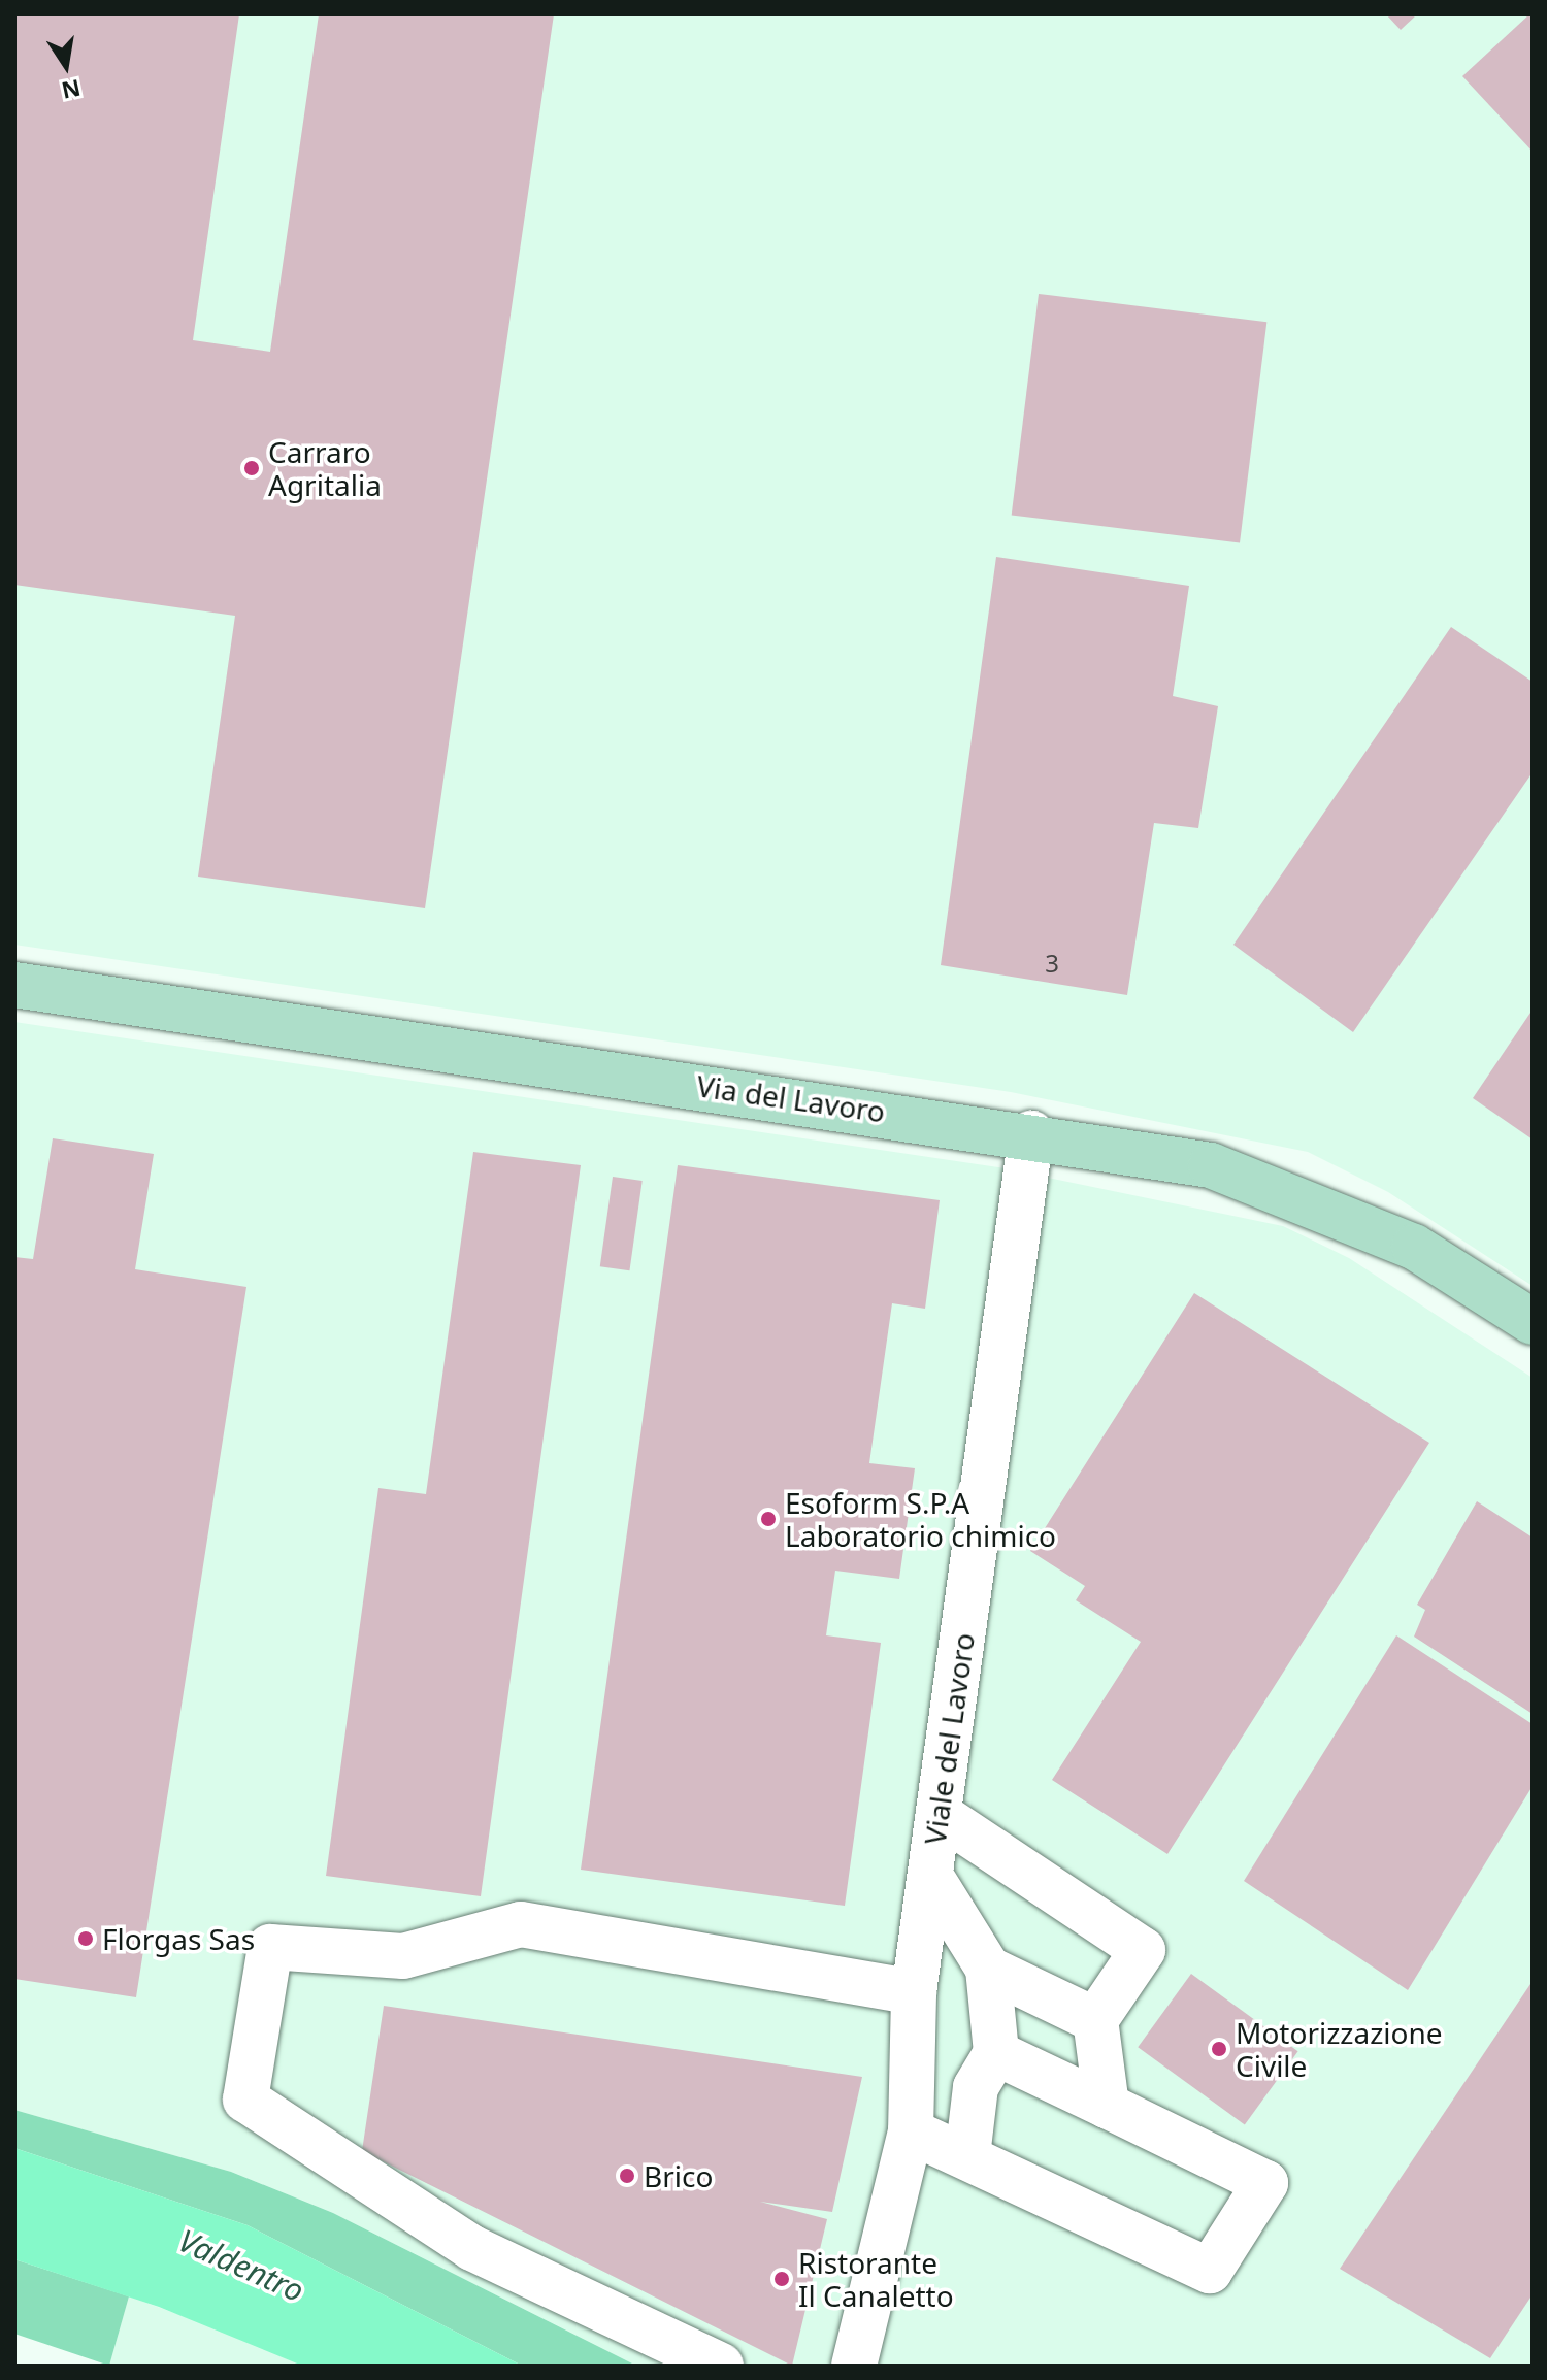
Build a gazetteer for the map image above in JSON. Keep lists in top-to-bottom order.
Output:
{
  "streets": {
    "main road": ["Via del Lavoro"],
    "street": ["Viale del Lavoro"]
  },
  "crossings": [
    ["Via del Lavoro", "Viale del Lavoro"]
  ],
  "water": ["Valdentro"],
  "places": [
    "Carraro Agritalia",
    "Esoform S.P.A Laboratorio chimico",
    "Florgas Sas",
    "Motorizzazione Civile",
    "Brico",
    "Ristorante Il Canaletto"
  ],
  "house_numbers": ["3"],
  "north": "bottom"
}
